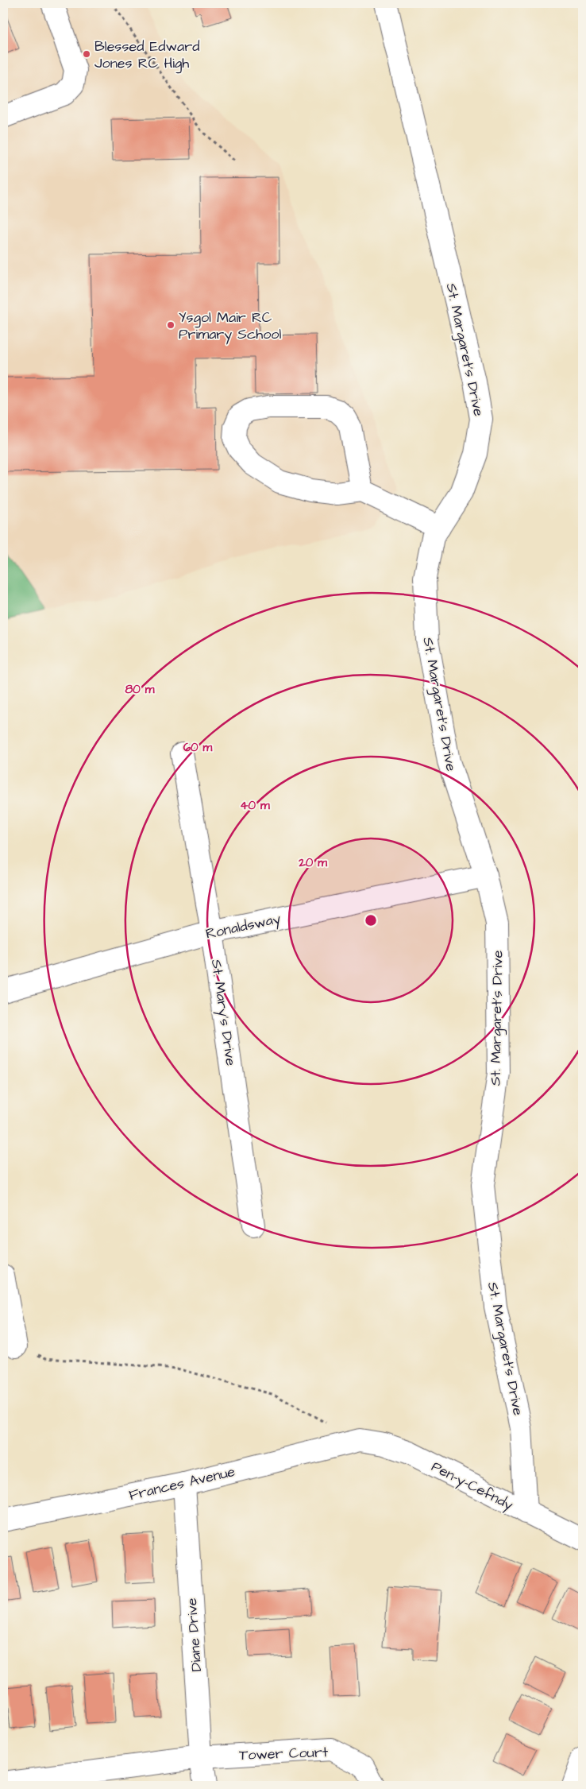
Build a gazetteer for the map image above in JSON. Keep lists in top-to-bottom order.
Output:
{
  "streets": {
    "street": [
      "St. Margaret's Drive",
      "Ronaldsway",
      "St. Mary's Drive",
      "Frances Avenue",
      "Pen-y-Cefndy",
      "Diane Drive",
      "Tower Court"
    ]
  },
  "crossings": [
    ["St. Margaret's Drive", "Ronaldsway"],
    ["St. Margaret's Drive", "Pen-y-Cefndy"],
    ["Ronaldsway", "St. Mary's Drive"],
    ["Frances Avenue", "Pen-y-Cefndy"],
    ["Frances Avenue", "Diane Drive"],
    ["Diane Drive", "Tower Court"]
  ],
  "places": ["Blessed Edward Jones RC High", "Ysgol Mair RC Primary School"],
  "rings": [
    "80 m",
    "60 m",
    "40 m",
    "20 m"
  ]
}
